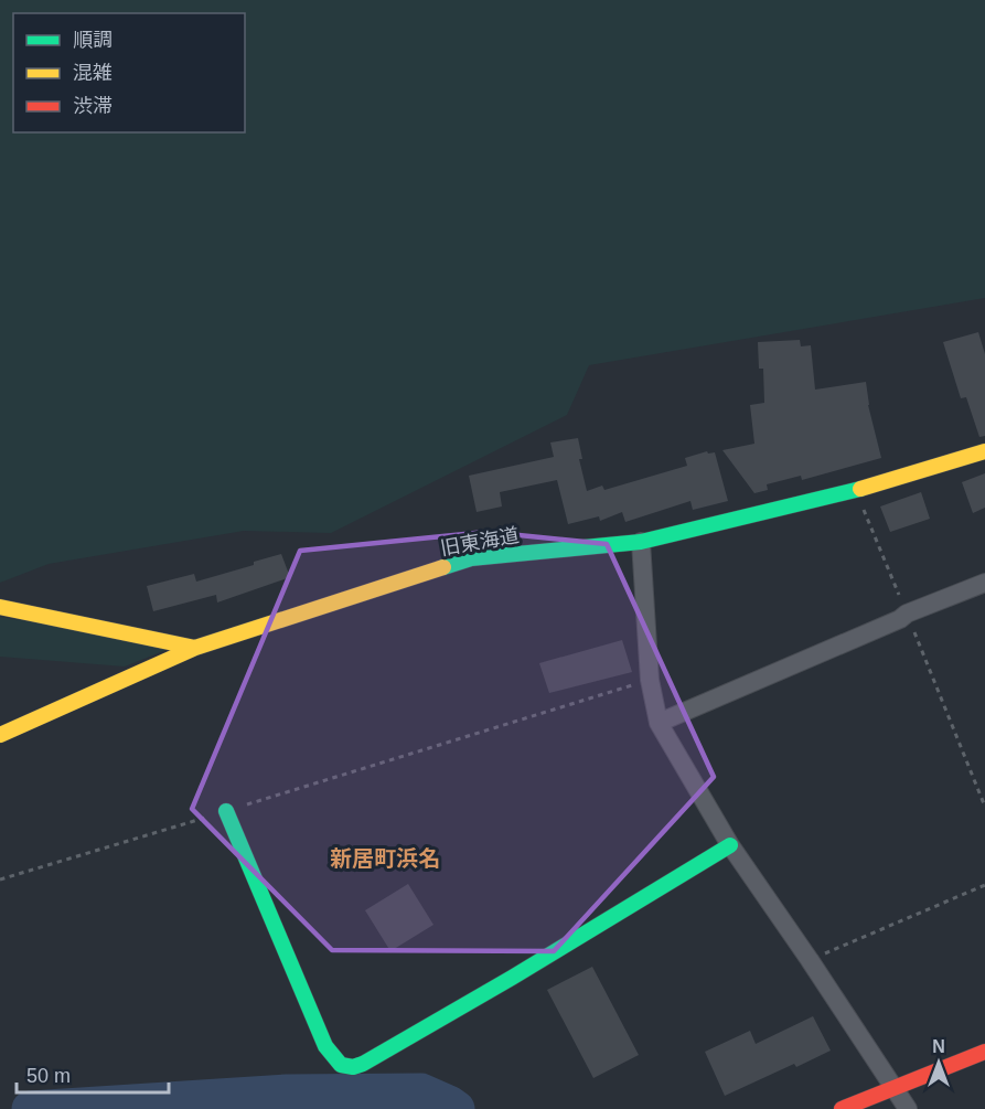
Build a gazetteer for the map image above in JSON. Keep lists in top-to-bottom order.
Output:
{
  "streets": {
    "street": ["旧東海道"]
  },
  "districts": ["新居町浜名"],
  "legend": ["順調", "混雑", "渋滞"],
  "scale_bar": "50 m",
  "north": "top"
}
